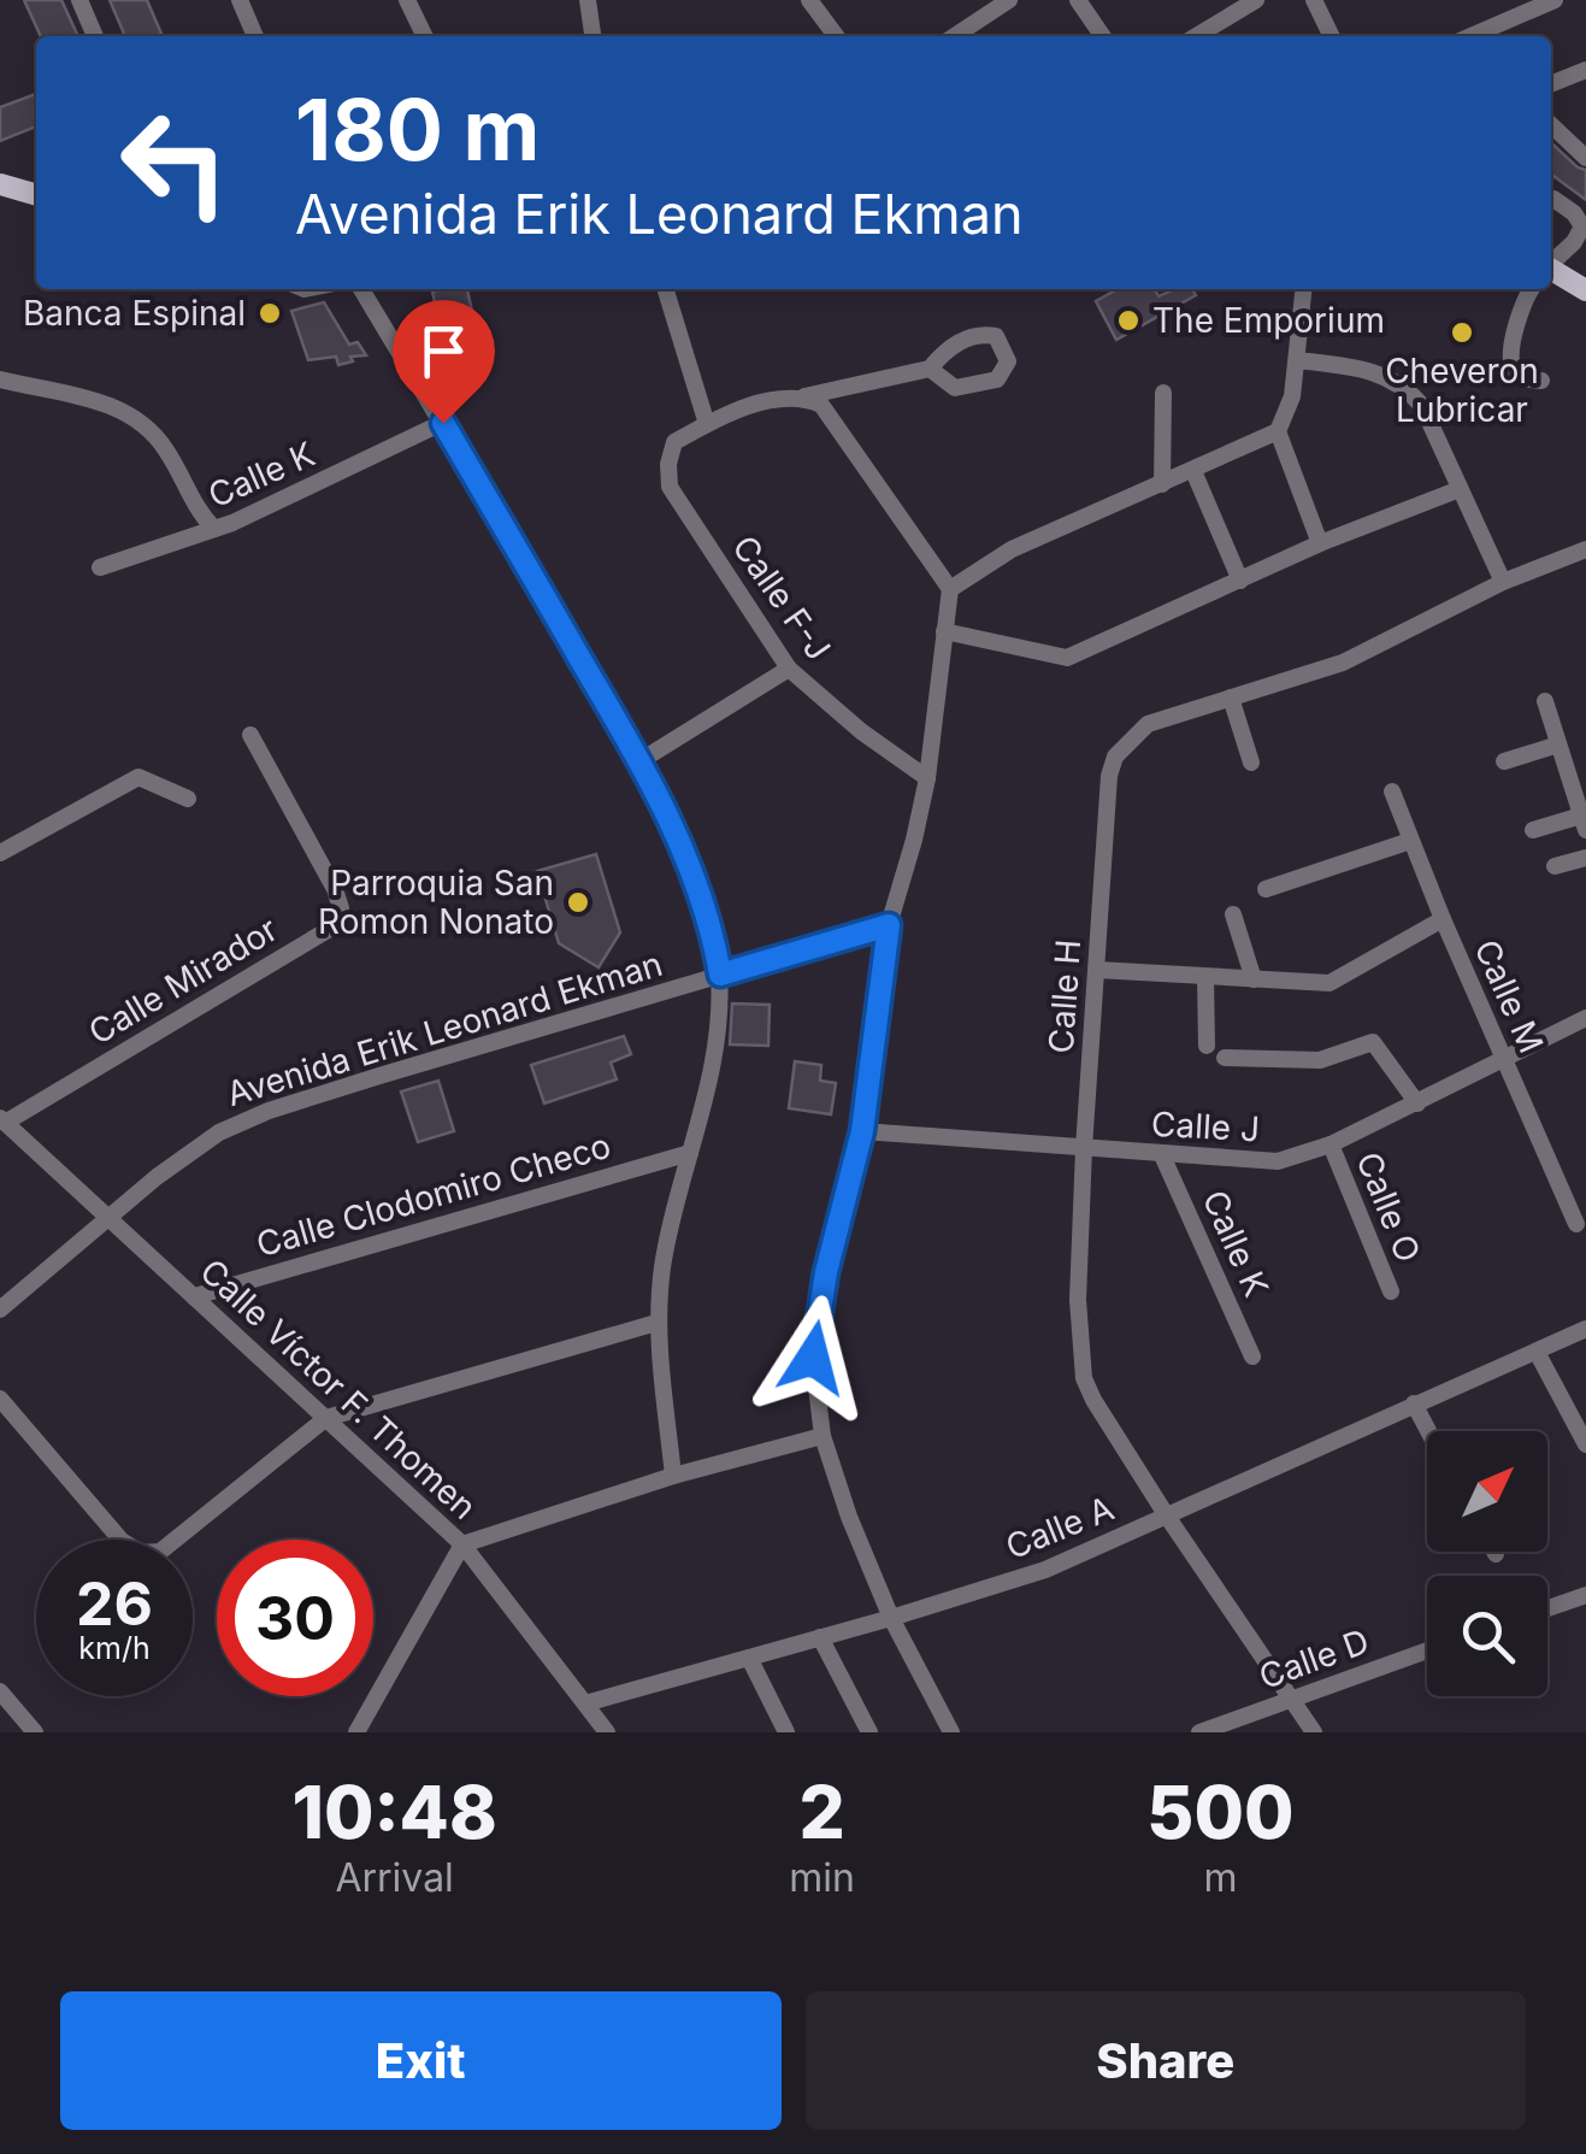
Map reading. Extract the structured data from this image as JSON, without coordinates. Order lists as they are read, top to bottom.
{
  "streets": {
    "street": [
      "Calle K",
      "Calle F-J",
      "Calle Mirador",
      "Calle H",
      "Calle M",
      "Avenida Erik Leonard Ekman",
      "Calle J",
      "Calle Clodomiro Checo",
      "Calle O",
      "Calle Víctor F. Thomen",
      "Calle A",
      "Calle D"
    ]
  },
  "crossings": [
    ["Calle K", "Calle J"],
    ["Calle Mirador", "Calle Víctor F. Thomen"],
    ["Calle H", "Calle J"],
    ["Calle H", "Calle A"],
    ["Calle H", "Calle D"],
    ["Calle M", "Calle J"],
    ["Avenida Erik Leonard Ekman", "Calle Víctor F. Thomen"],
    ["Calle J", "Calle O"],
    ["Calle Clodomiro Checo", "Calle Víctor F. Thomen"],
    ["Calle Víctor F. Thomen", "Calle A"]
  ],
  "places": [
    "Banca Espinal",
    "The Emporium",
    "Cheveron Lubricar",
    "Parroquia San Romon Nonato"
  ],
  "north": "top right",
  "page": {
    "turn": ["180 m", "Avenida Erik Leonard Ekman"],
    "speed": "26 km/h",
    "limit": "30",
    "eta": [
      "10:48",
      "Arrival",
      "2",
      "min",
      "500",
      "m"
    ],
    "buttons": ["Exit", "Share"]
  }
}
